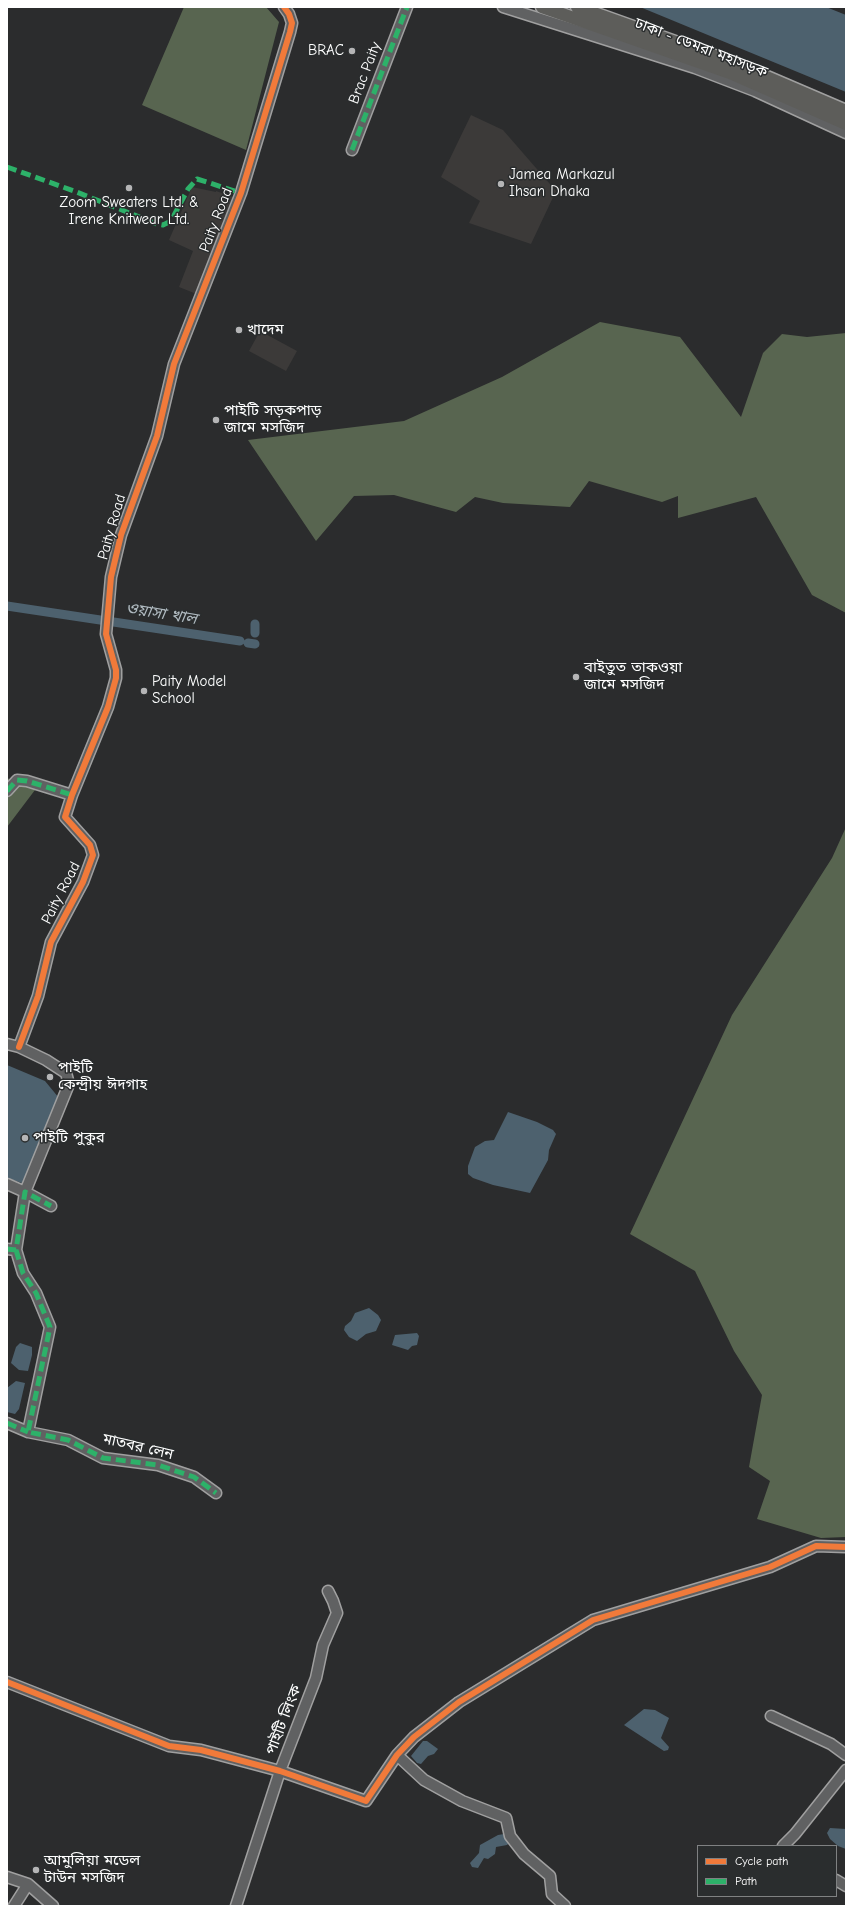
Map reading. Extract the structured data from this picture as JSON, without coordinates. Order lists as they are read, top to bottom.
{
  "streets": {
    "main road": ["ঢাকা - ডেমরা মহাসড়ক"],
    "street": [
      "Brac Paity",
      "Paity Road",
      "মাতবর লেন",
      "পাইটি লিংক"
    ]
  },
  "water": ["ওয়াসা খাল"],
  "places": [
    "BRAC",
    "Jamea Markazul Ihsan Dhaka",
    "Zoom Sweaters Ltd. & Irene Knitwear Ltd.",
    "খাদেম",
    "পাইটি সড়কপাড় জামে মসজিদ",
    "বাইতুত তাকওয়া জামে মসজিদ",
    "Paity Model School",
    "পাইটি কেন্দ্রীয় ঈদগাহ",
    "পাইটি পুকুর",
    "আমুলিয়া মডেল টাউন মসজিদ"
  ],
  "legend": ["Cycle path", "Path"]
}
